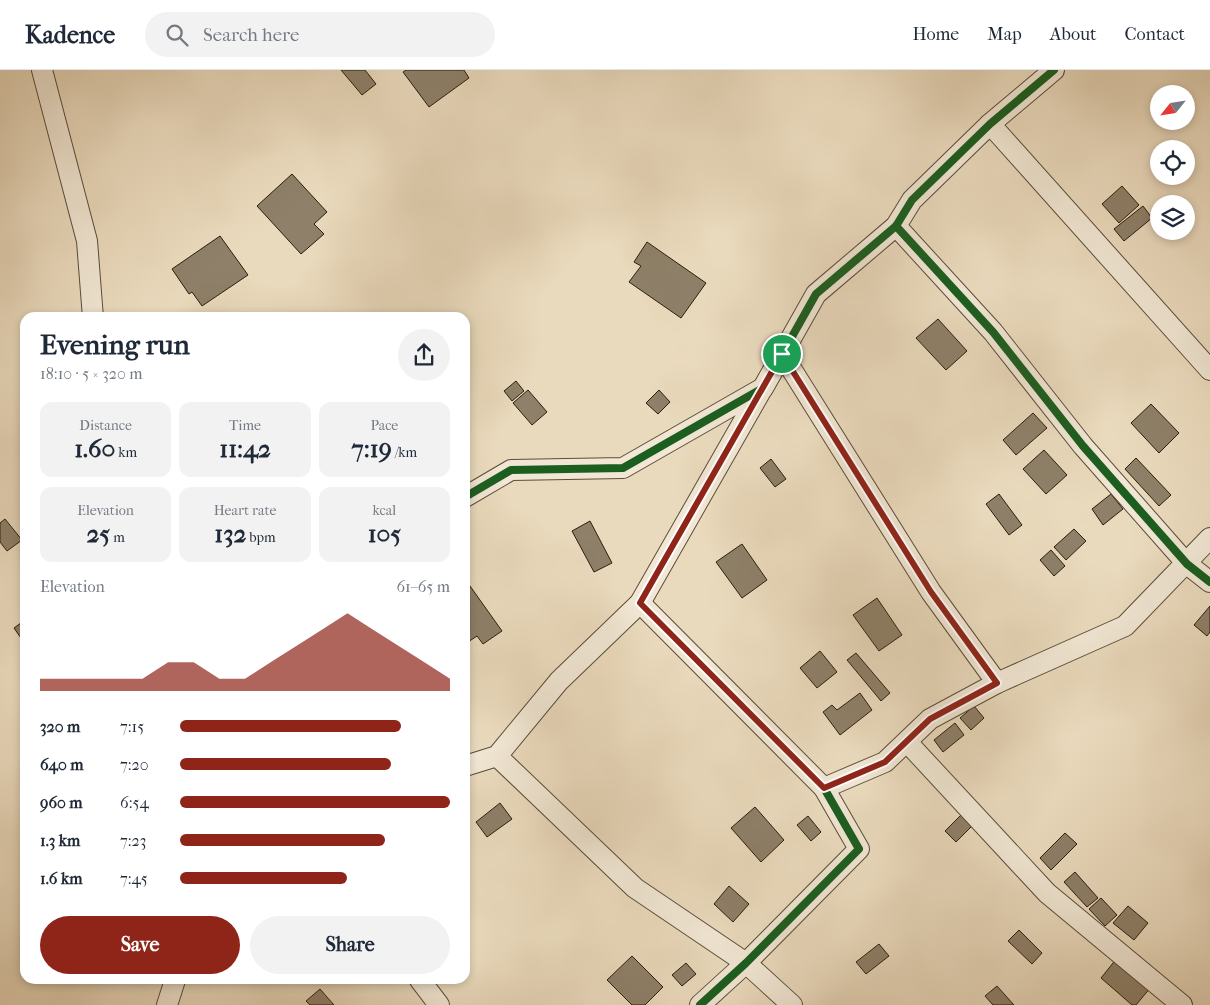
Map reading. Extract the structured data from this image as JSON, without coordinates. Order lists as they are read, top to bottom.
{
  "north": "bottom left",
  "page": {
    "header": "Kadence",
    "search": "Search here",
    "nav": [
      "Home",
      "Map",
      "About",
      "Contact"
    ],
    "heading": ["Evening run", "18:10 · 5 × 320 m"],
    "stats": [
      ["Distance", "1.60 km"],
      ["Time", "11:42"],
      ["Pace", "7:19 /km"],
      ["Elevation", "25 m"],
      ["Heart rate", "132 bpm"],
      ["kcal", "105"]
    ],
    "chart": ["Elevation", "61–65 m"],
    "list": [
      {
        "name": "320 m",
        "note": "7:15"
      },
      {
        "name": "640 m",
        "note": "7:20"
      },
      {
        "name": "960 m",
        "note": "6:54"
      },
      {
        "name": "1.3 km",
        "note": "7:23"
      },
      {
        "name": "1.6 km",
        "note": "7:45"
      }
    ],
    "buttons": ["Save", "Share"]
  }
}
